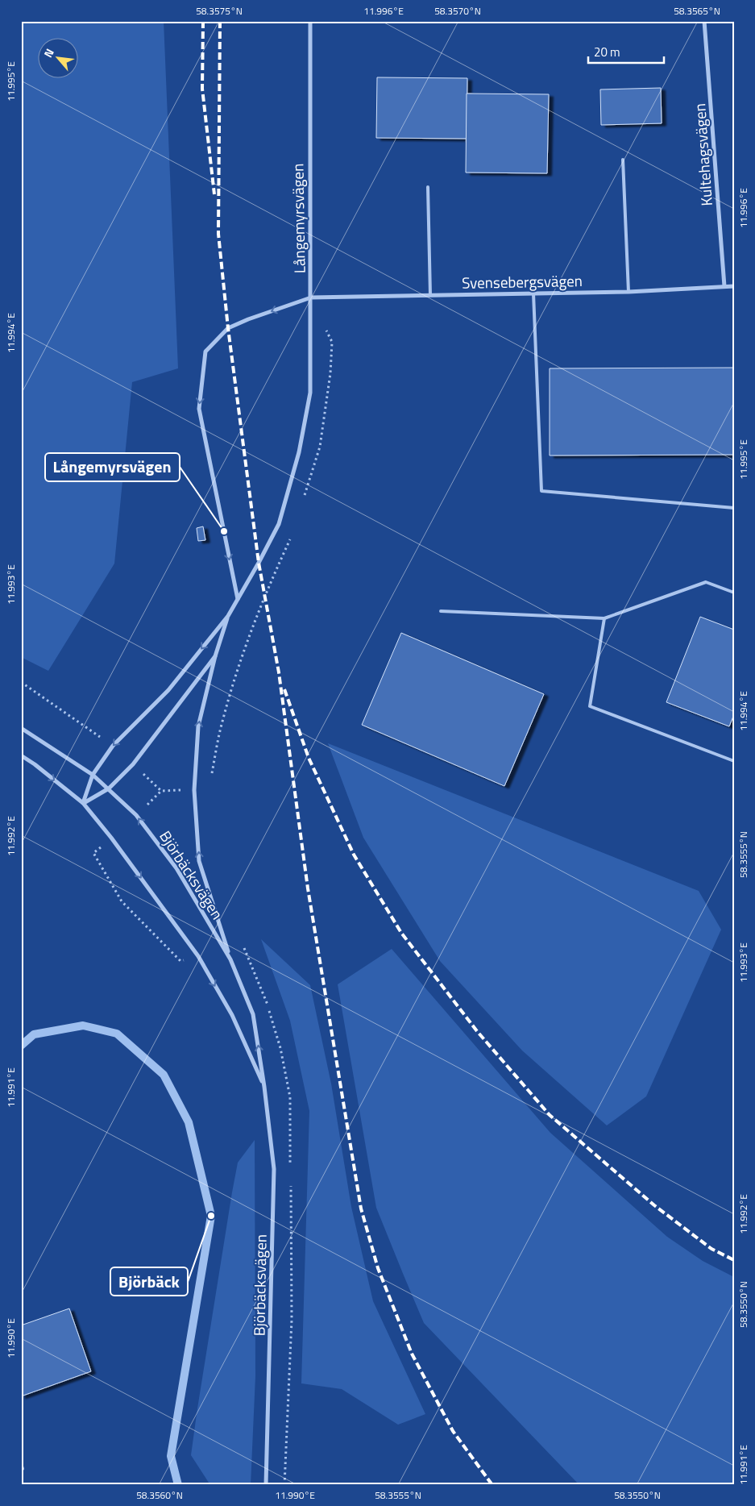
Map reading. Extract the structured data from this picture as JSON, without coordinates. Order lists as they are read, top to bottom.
{
  "streets": {
    "street": [
      "Kultehagsvägen",
      "Långemyrsvägen",
      "Svensebergsvägen",
      "Björbäcksvägen"
    ]
  },
  "crossings": [
    ["Kultehagsvägen", "Svensebergsvägen"],
    ["Långemyrsvägen", "Svensebergsvägen"],
    ["Långemyrsvägen", "Björbäcksvägen"]
  ],
  "one_way": ["Svensebergsvägen"],
  "places": ["Långemyrsvägen", "Björbäck"],
  "scale_bar": "20 m",
  "north": "top left",
  "coordinates": [
    "58.3575°N",
    "11.996°E",
    "58.3570°N",
    "58.3565°N",
    "11.995°E",
    "11.994°E",
    "11.993°E",
    "11.992°E",
    "58.3555°N",
    "11.991°E",
    "58.3550°N",
    "11.990°E",
    "58.3560°N"
  ]
}
